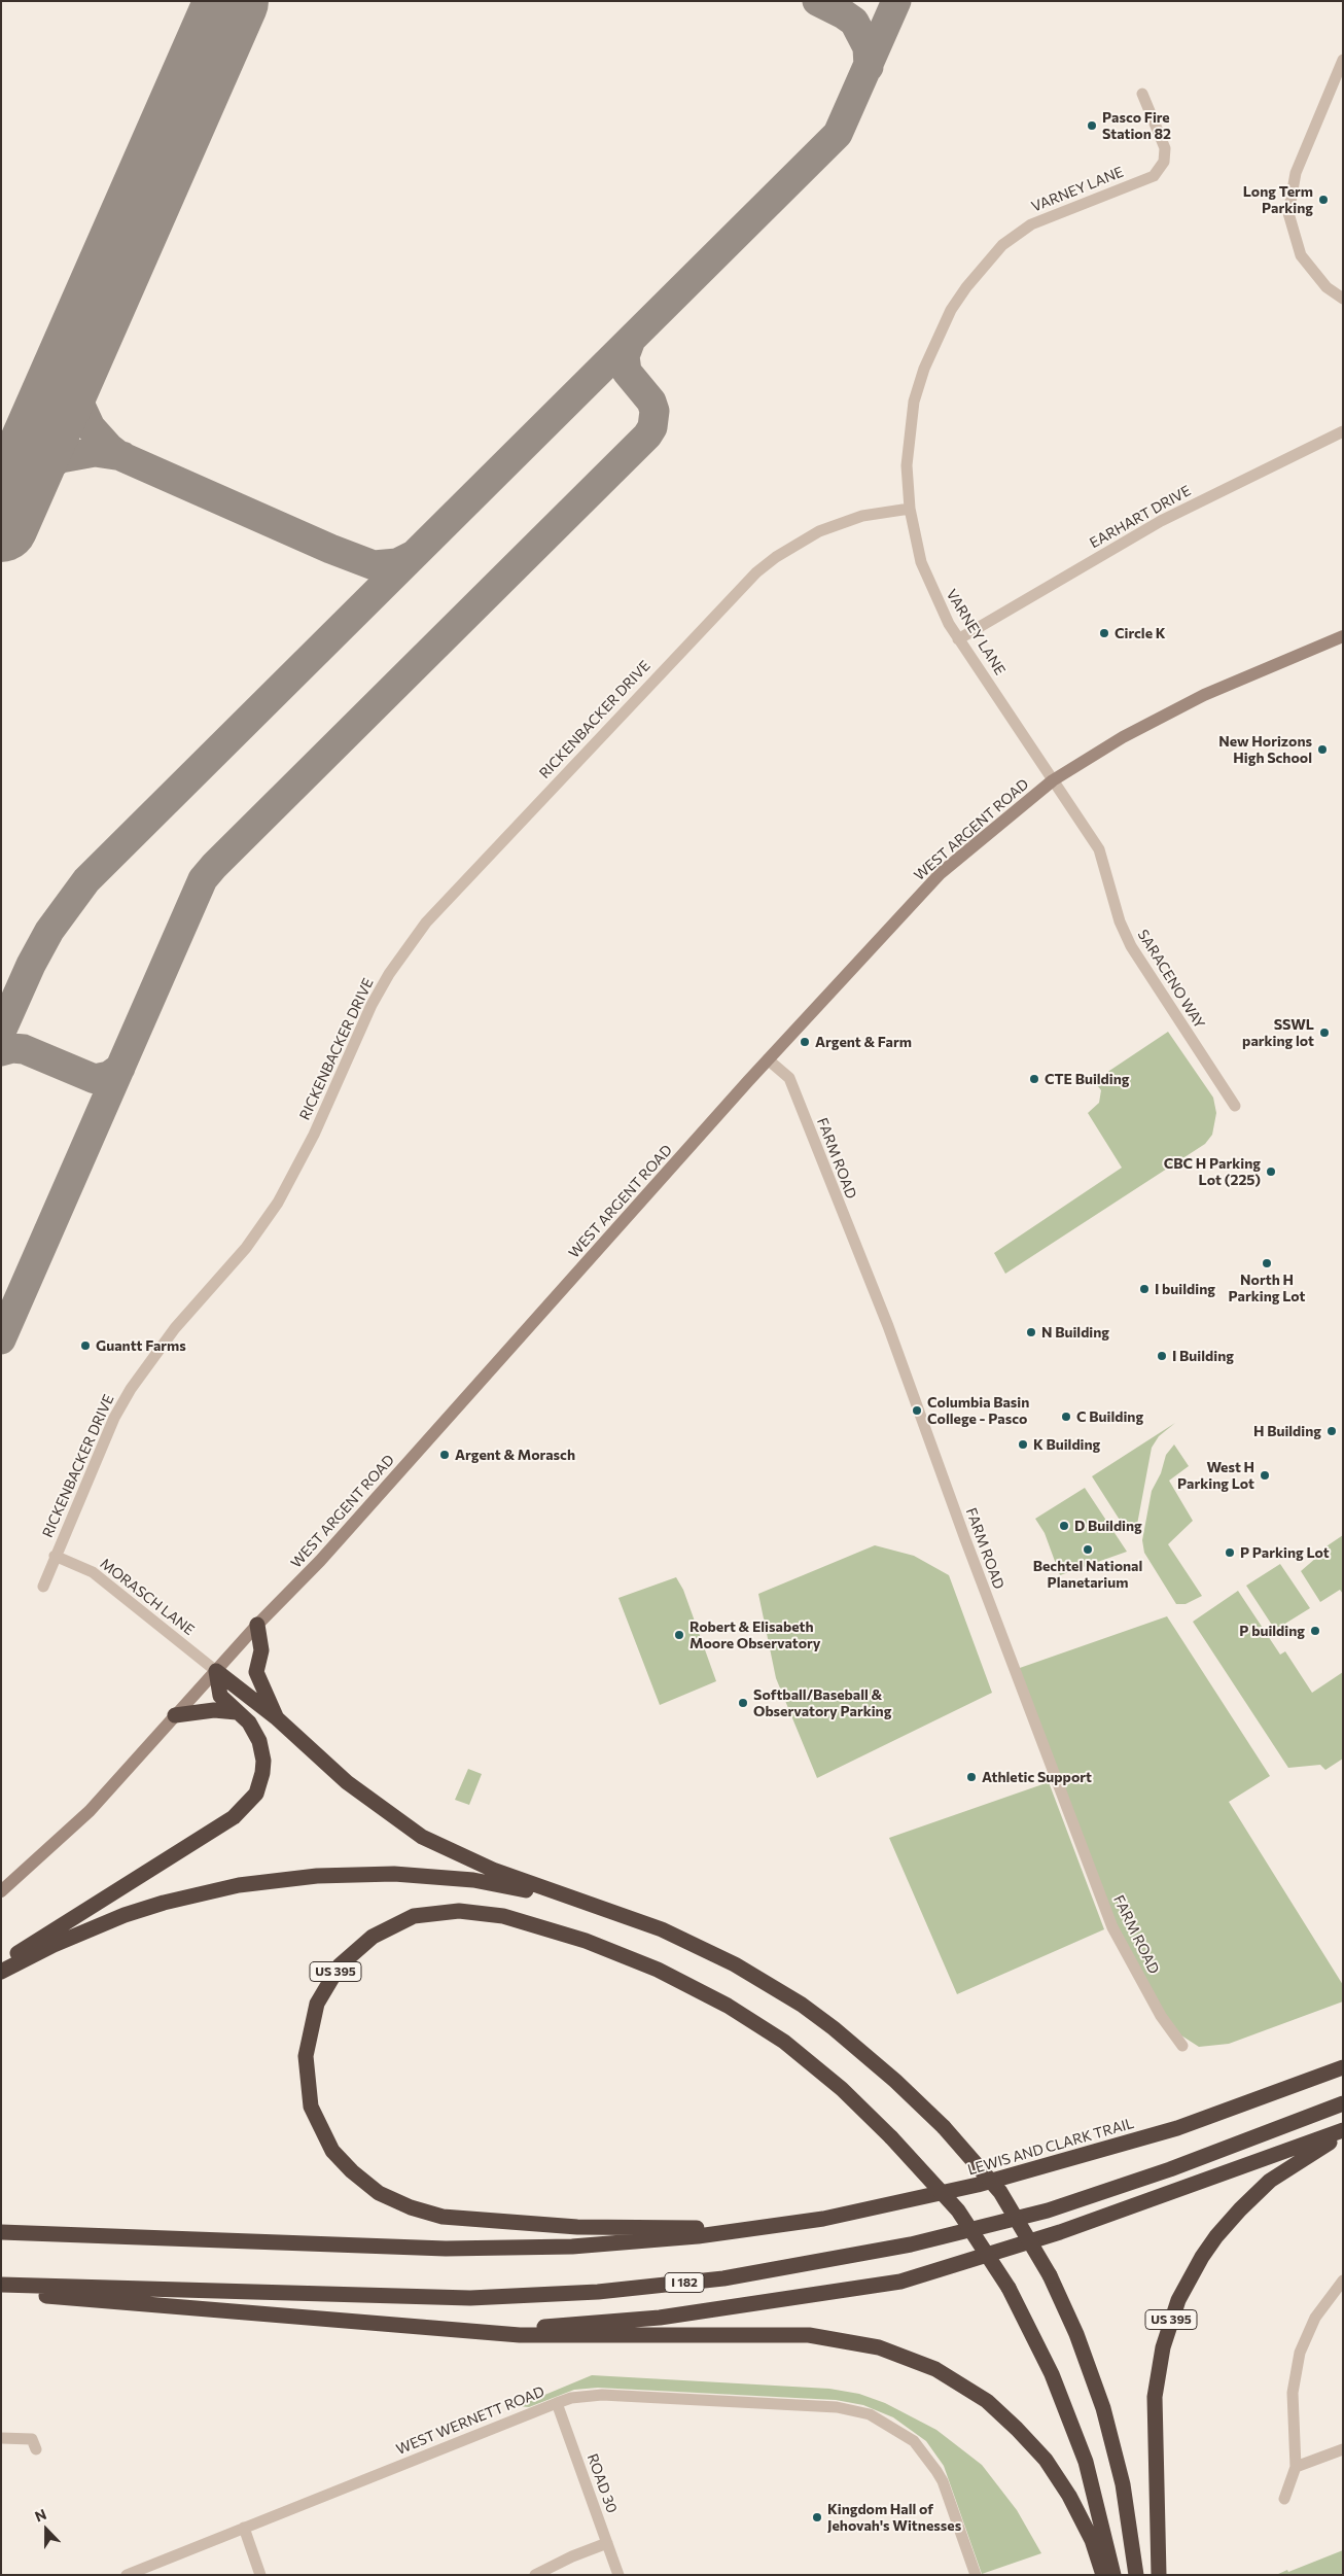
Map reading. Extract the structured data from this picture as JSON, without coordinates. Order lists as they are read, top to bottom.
{
  "streets": {
    "highway": ["US 395", "LEWIS AND CLARK TRAIL", "I 182"],
    "main road": ["WEST ARGENT ROAD"],
    "street": [
      "VARNEY LANE",
      "EARHART DRIVE",
      "RICKENBACKER DRIVE",
      "SARACENO WAY",
      "FARM ROAD",
      "MORASCH LANE",
      "WEST WERNETT ROAD",
      "ROAD 30"
    ]
  },
  "crossings": [
    ["VARNEY LANE", "EARHART DRIVE"],
    ["VARNEY LANE", "RICKENBACKER DRIVE"],
    ["VARNEY LANE", "WEST ARGENT ROAD"],
    ["VARNEY LANE", "SARACENO WAY"],
    ["RICKENBACKER DRIVE", "MORASCH LANE"],
    ["WEST ARGENT ROAD", "SARACENO WAY"],
    ["WEST ARGENT ROAD", "FARM ROAD"],
    ["WEST ARGENT ROAD", "MORASCH LANE"],
    ["US 395", "LEWIS AND CLARK TRAIL"],
    ["WEST WERNETT ROAD", "ROAD 30"]
  ],
  "places": [
    "Pasco Fire Station 82",
    "Long Term Parking",
    "Circle K",
    "New Horizons High School",
    "SSWL parking lot",
    "Argent & Farm",
    "CTE Building",
    "CBC H Parking Lot (225)",
    "North H Parking Lot",
    "I building",
    "N Building",
    "Guantt Farms",
    "I Building",
    "Columbia Basin College - Pasco",
    "C Building",
    "H Building",
    "K Building",
    "Argent & Morasch",
    "West H Parking Lot",
    "D Building",
    "Bechtel National Planetarium",
    "P Parking Lot",
    "P building",
    "Robert & Elisabeth Moore Observatory",
    "Softball/Baseball & Observatory Parking",
    "Athletic Support",
    "Kingdom Hall of Jehovah's Witnesses"
  ],
  "north": "top"
}
